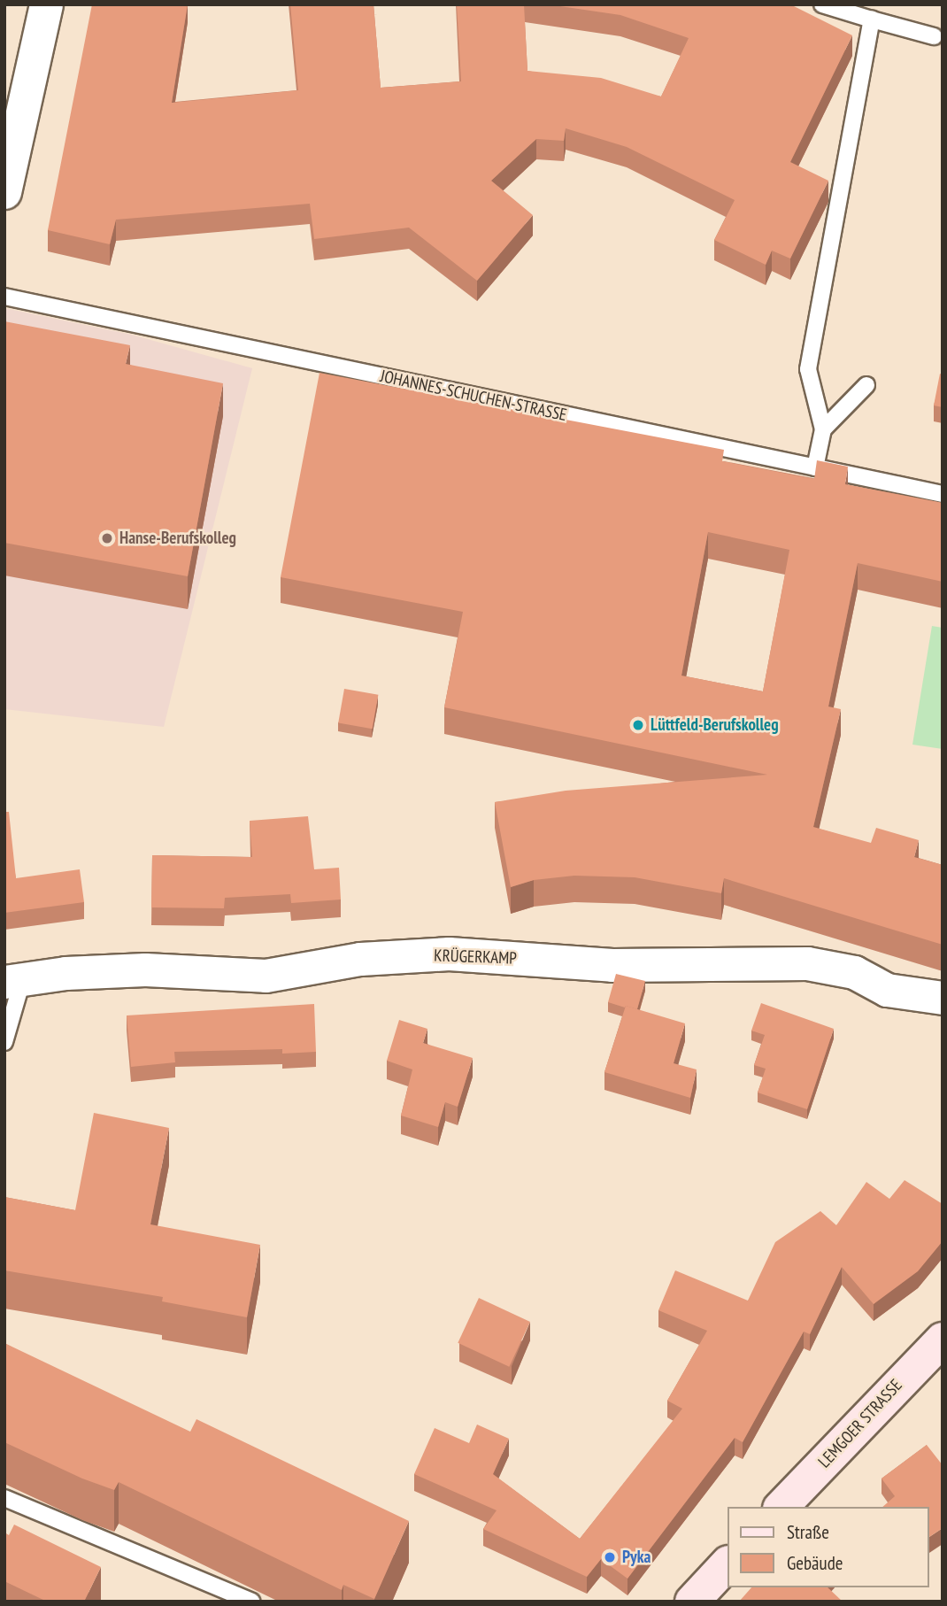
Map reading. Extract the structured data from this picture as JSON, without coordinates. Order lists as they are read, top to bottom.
{
  "streets": {
    "main road": ["LEMGOER STRASSE"],
    "street": ["KRÜGERKAMP"],
    "lane": ["JOHANNES-SCHUCHEN-STRASSE"]
  },
  "places": ["Hanse-Berufskolleg", "Lüttfeld-Berufskolleg", "Pyka"],
  "legend": ["Straße", "Gebäude"]
}
